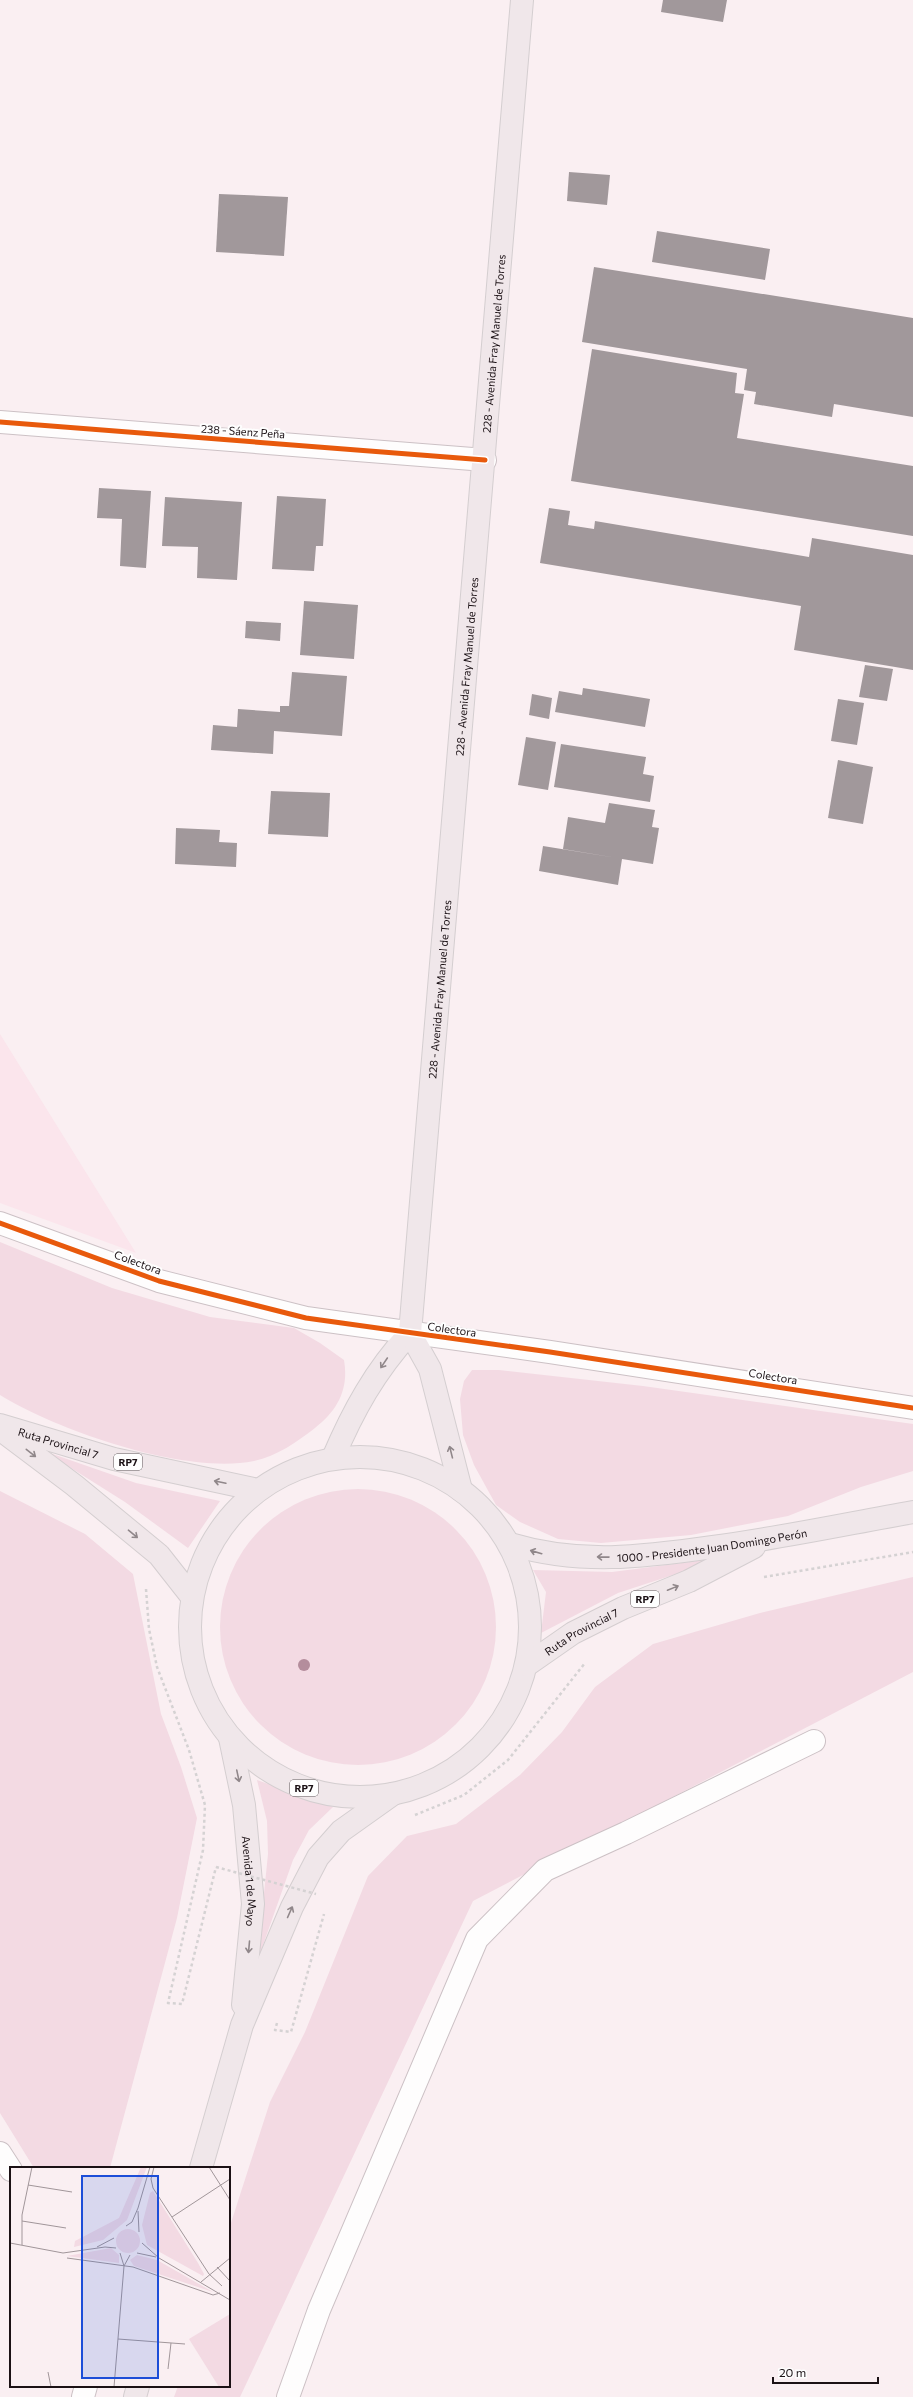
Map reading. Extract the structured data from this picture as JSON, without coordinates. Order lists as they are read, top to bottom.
{
  "streets": {
    "main road": [
      "228 - Avenida Fray Manuel de Torres",
      "Ruta Provincial 7",
      "RP7",
      "1000 - Presidente Juan Domingo Perón",
      "Avenida 1 de Mayo"
    ],
    "street": ["238 - Sáenz Peña", "Colectora"]
  },
  "crossings": [
    ["228 - Avenida Fray Manuel de Torres", "238 - Sáenz Peña"],
    ["228 - Avenida Fray Manuel de Torres", "Colectora"],
    ["Ruta Provincial 7", "RP7"],
    ["Ruta Provincial 7", "1000 - Presidente Juan Domingo Perón"],
    ["RP7", "1000 - Presidente Juan Domingo Perón"],
    ["RP7", "Avenida 1 de Mayo"]
  ],
  "one_way": ["1000 - Presidente Juan Domingo Perón"],
  "scale_bar": "20 m"
}
